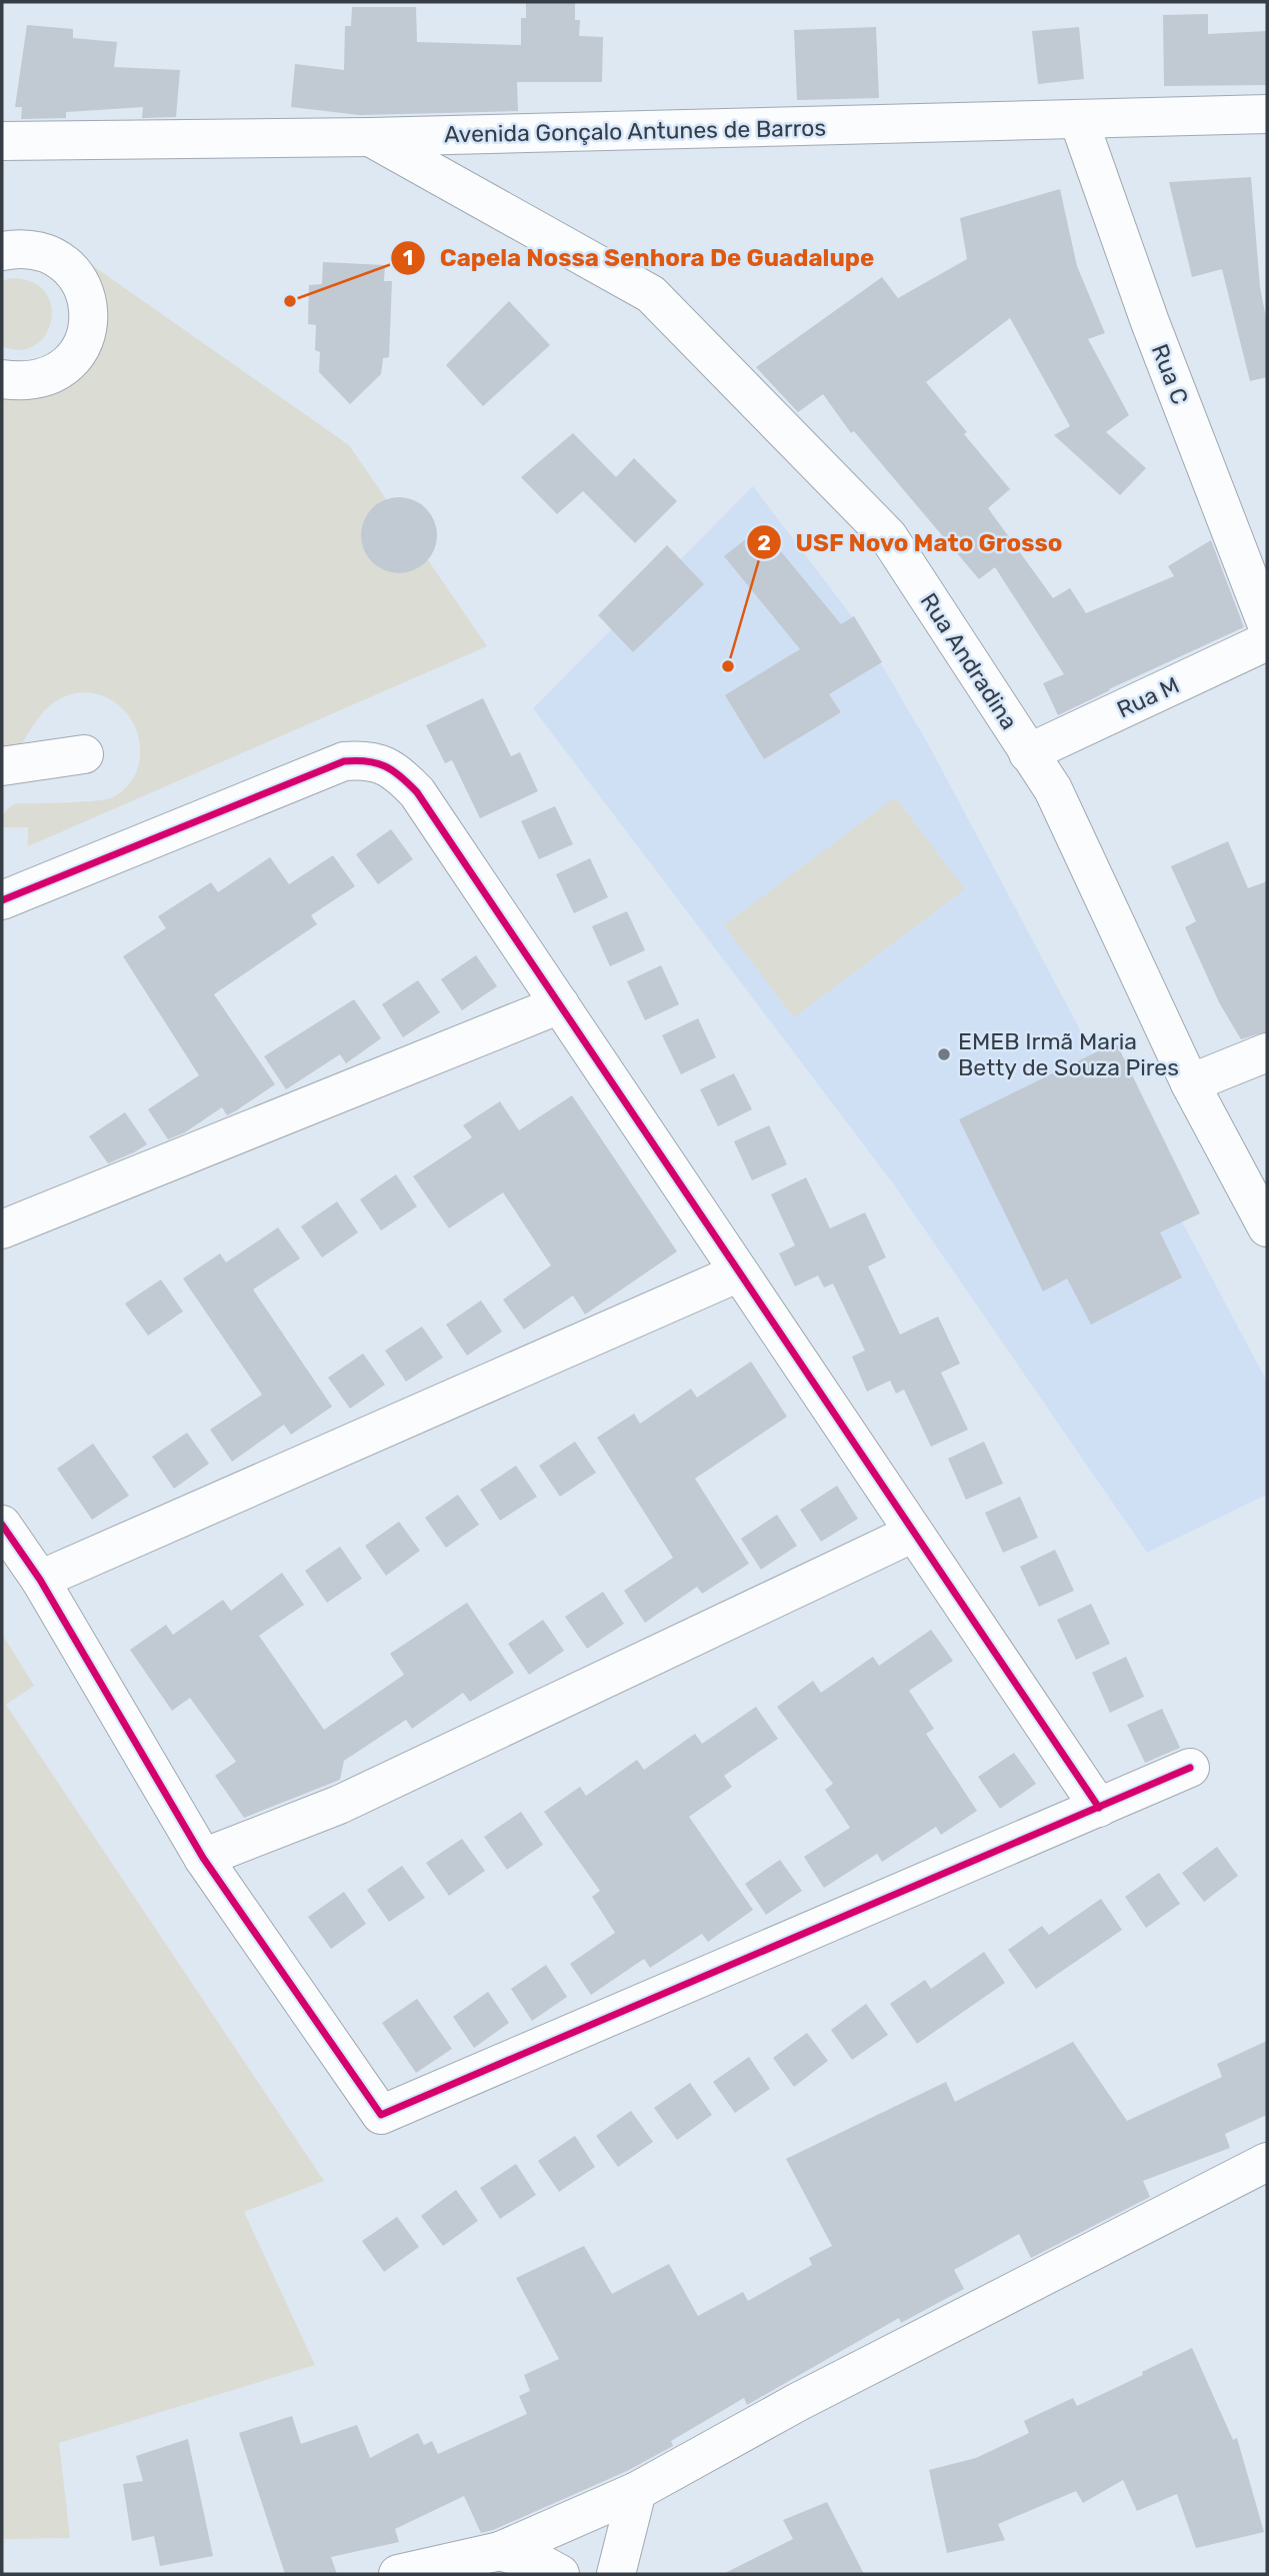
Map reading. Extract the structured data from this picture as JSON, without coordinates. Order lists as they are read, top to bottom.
{
  "streets": {
    "street": [
      "Avenida Gonçalo Antunes de Barros",
      "Rua C",
      "Rua Andradina",
      "Rua M"
    ]
  },
  "crossings": [
    ["Avenida Gonçalo Antunes de Barros", "Rua C"],
    ["Avenida Gonçalo Antunes de Barros", "Rua Andradina"],
    ["Rua Andradina", "Rua M"]
  ],
  "places": ["Capela Nossa Senhora De Guadalupe", "USF Novo Mato Grosso", "EMEB Irmã Maria Betty de Souza Pires"]
}
